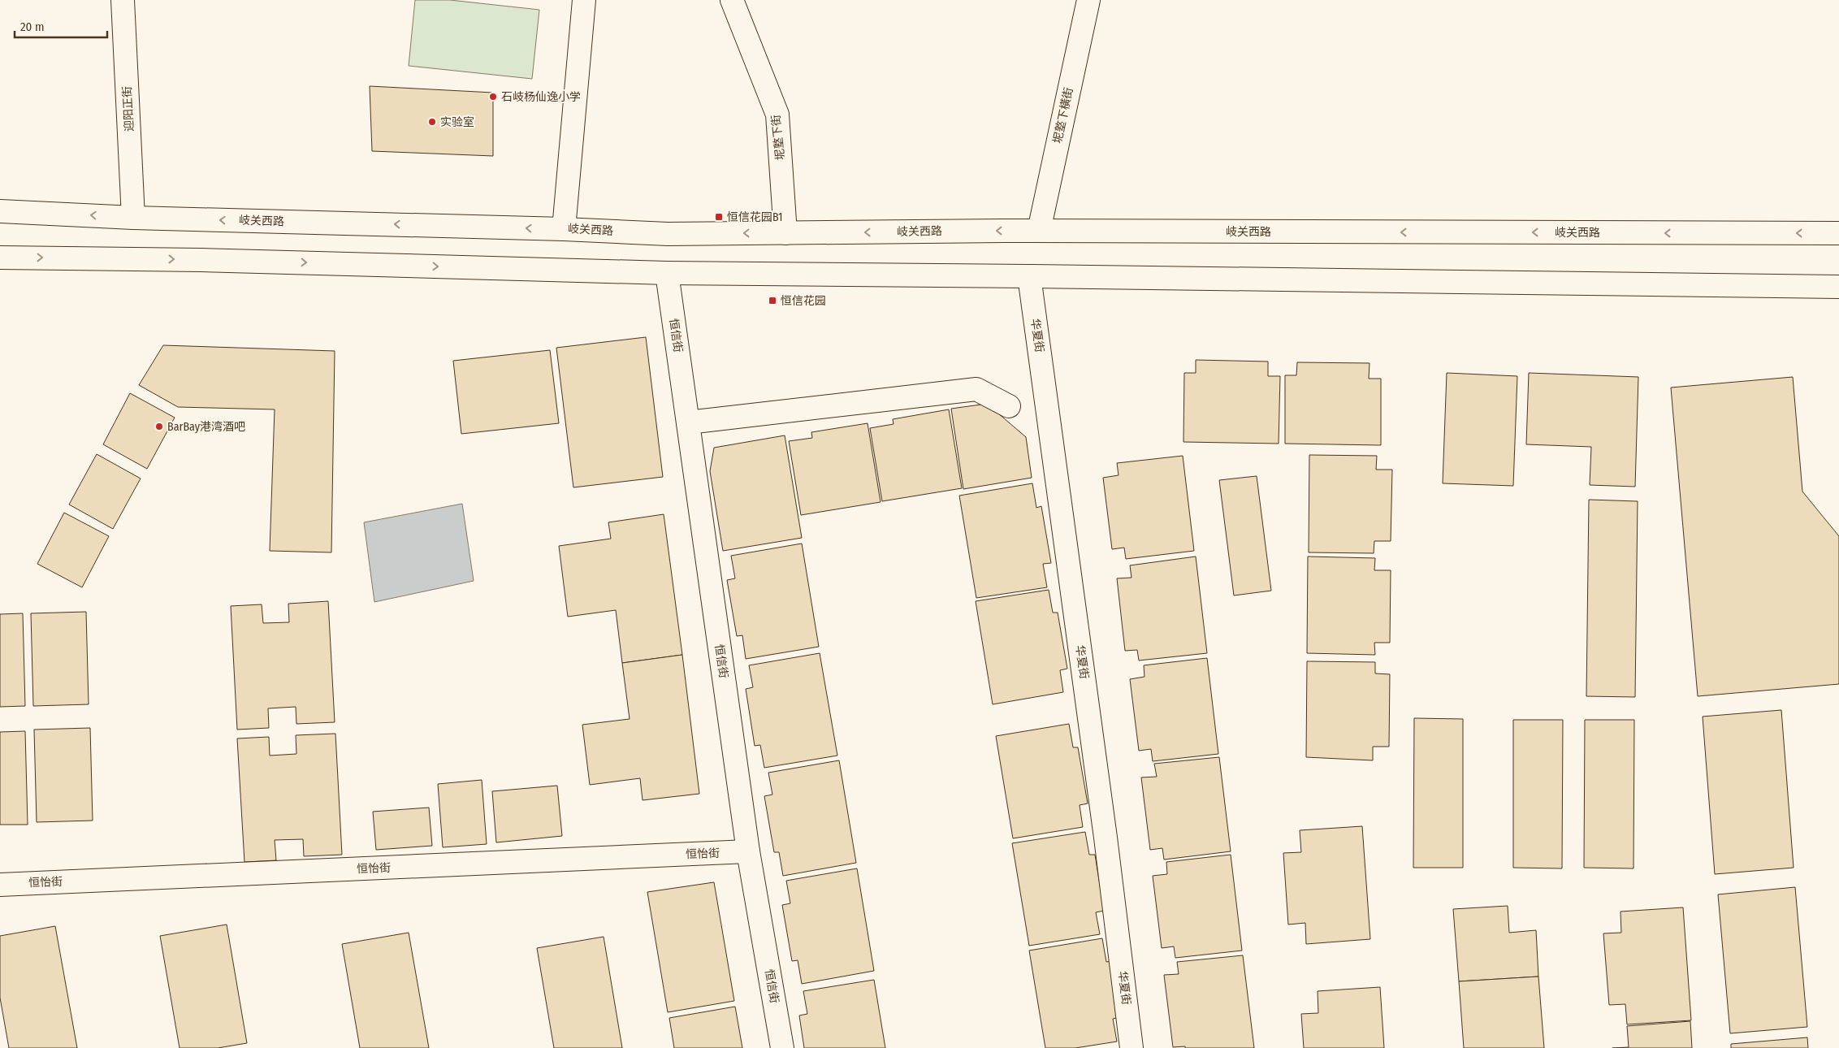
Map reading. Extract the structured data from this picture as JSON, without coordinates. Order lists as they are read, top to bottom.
{
  "streets": {
    "main road": [
      "迎阳正街",
      "坭墪下橫街",
      "坭墪下街",
      "岐关西路",
      "恒信街",
      "华夏街",
      "恒怡街"
    ]
  },
  "crossings": [
    ["迎阳正街", "岐关西路"],
    ["坭墪下橫街", "岐关西路"],
    ["坭墪下街", "岐关西路"],
    ["恒信街", "恒怡街"]
  ],
  "places": {
    "other": ["石岐杨仙逸小学", "实验室", "BarBay港湾酒吧"],
    "transit": ["恒信花园B1", "恒信花园"]
  },
  "scale_bar": "20 m"
}
